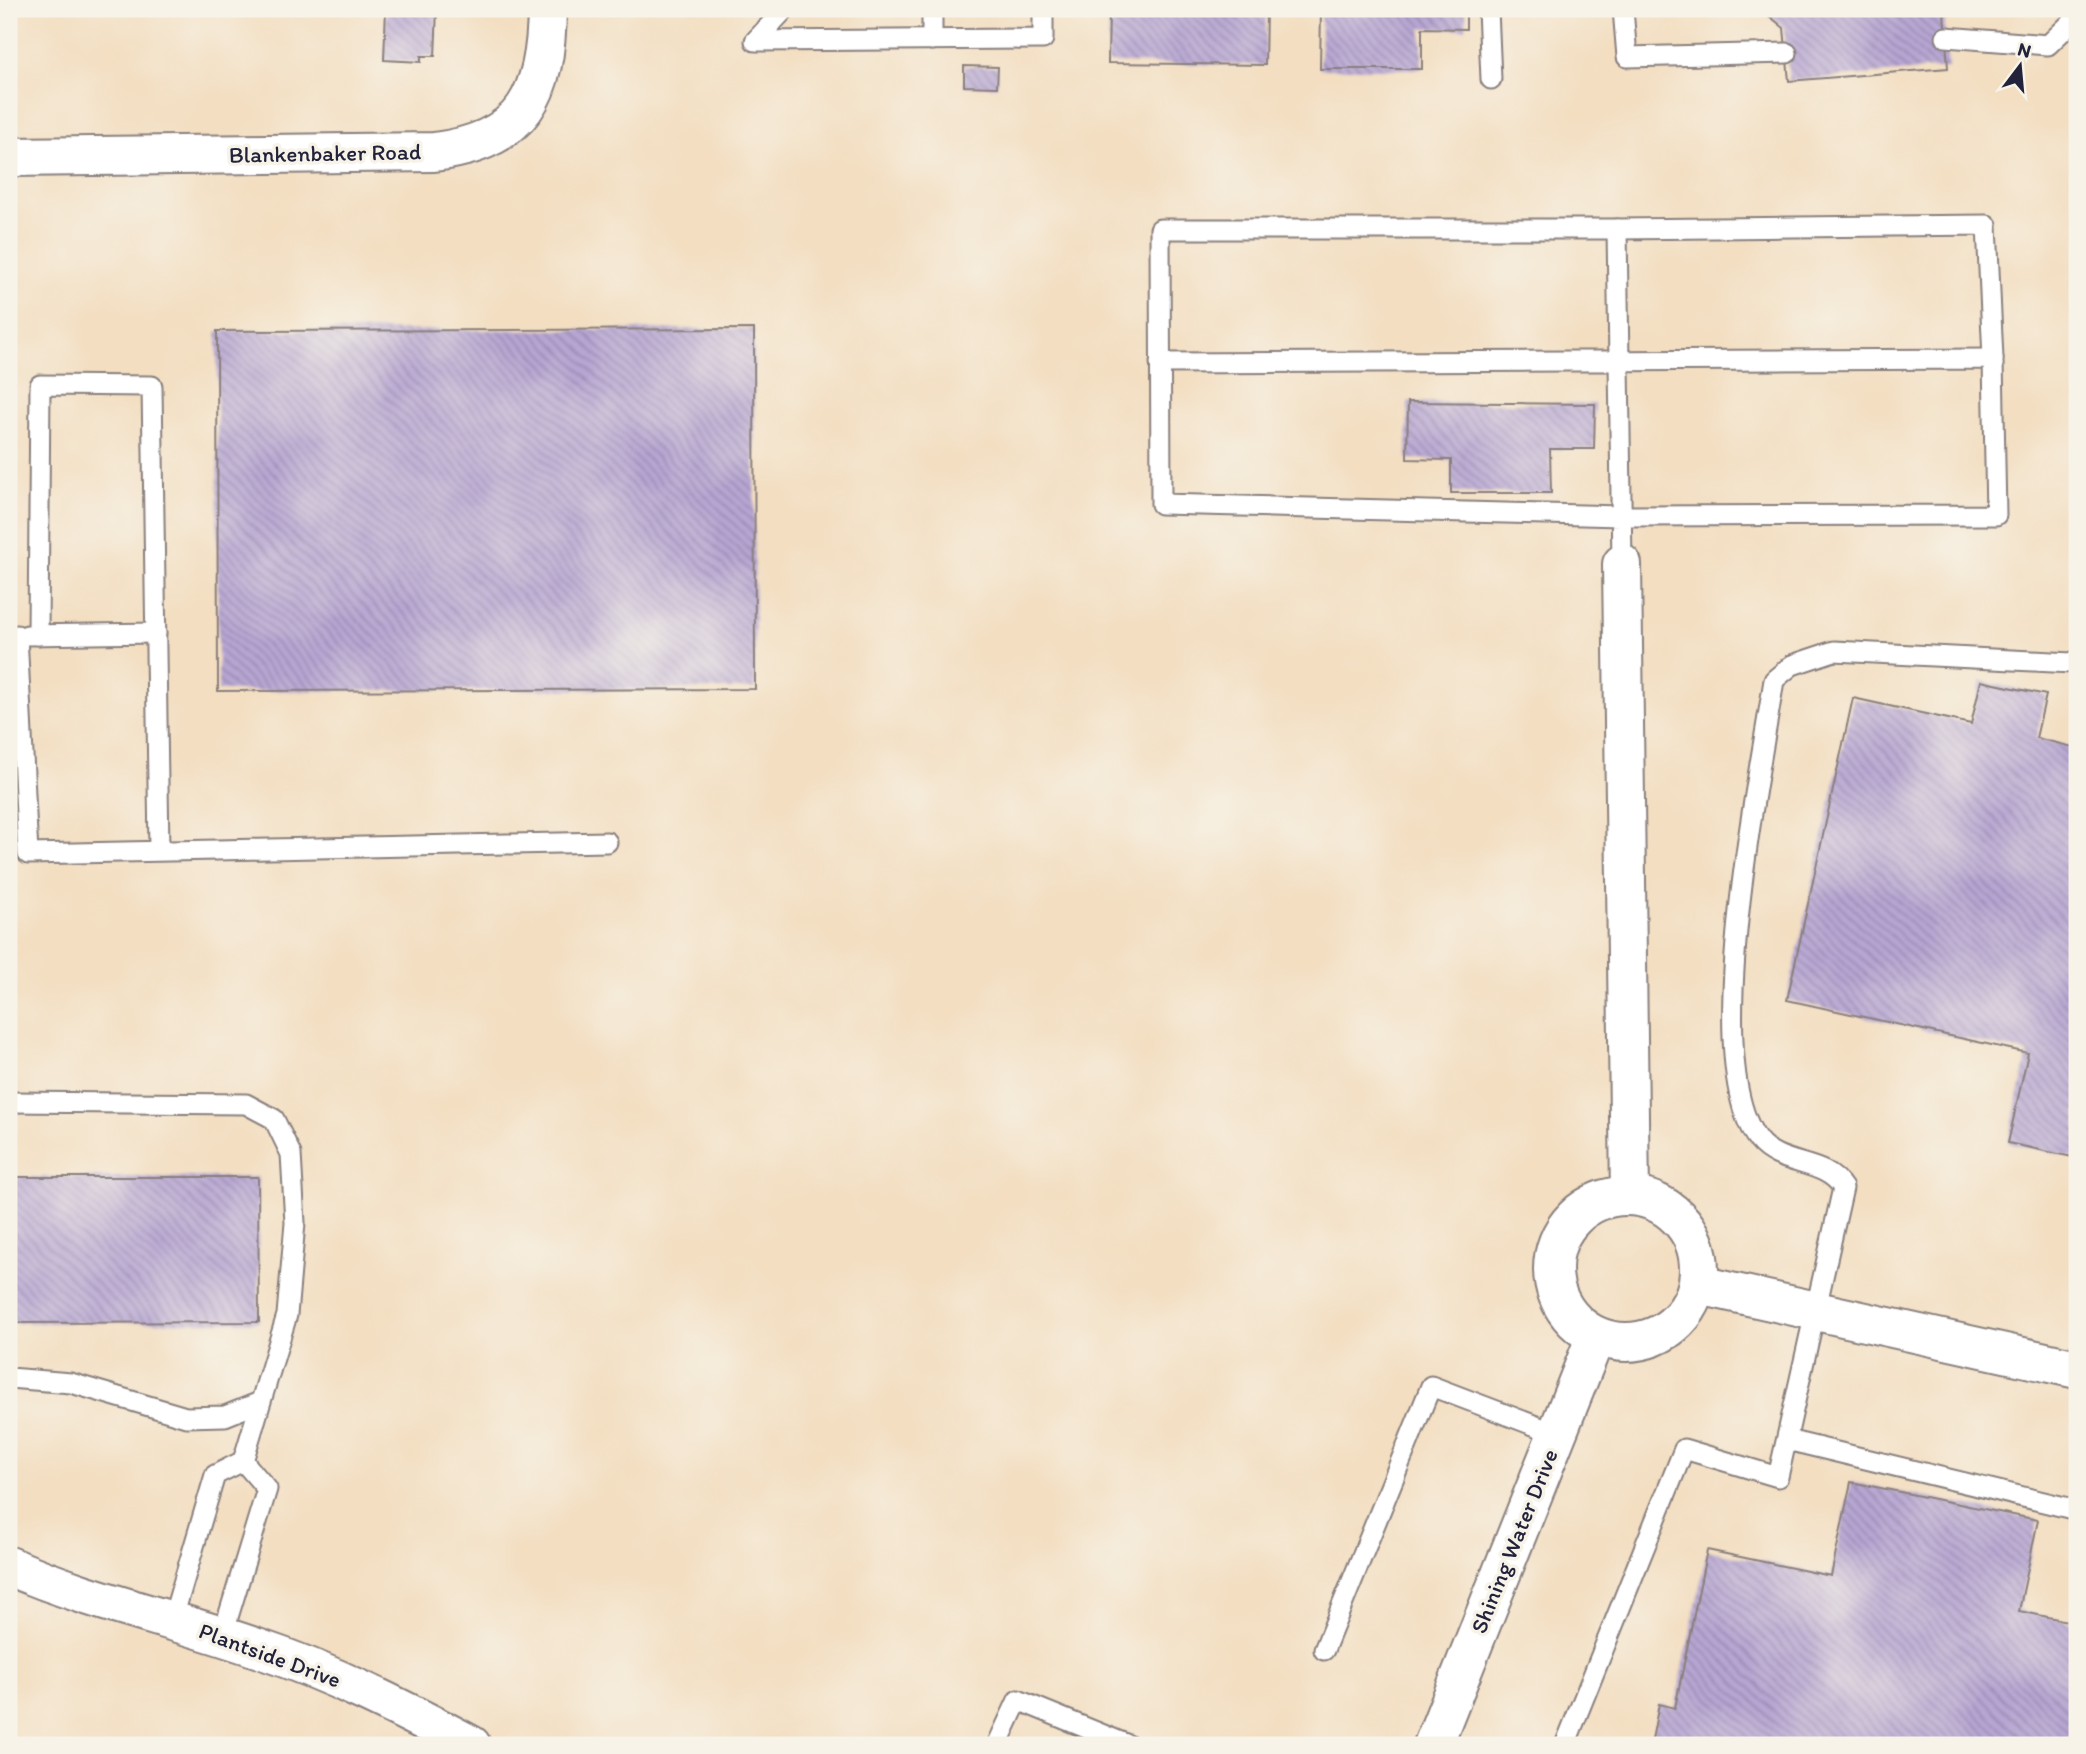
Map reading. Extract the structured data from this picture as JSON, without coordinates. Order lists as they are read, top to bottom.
{
  "streets": {
    "street": ["Blankenbaker Road", "Shining Water Drive", "Plantside Drive"]
  },
  "north": "top"
}
